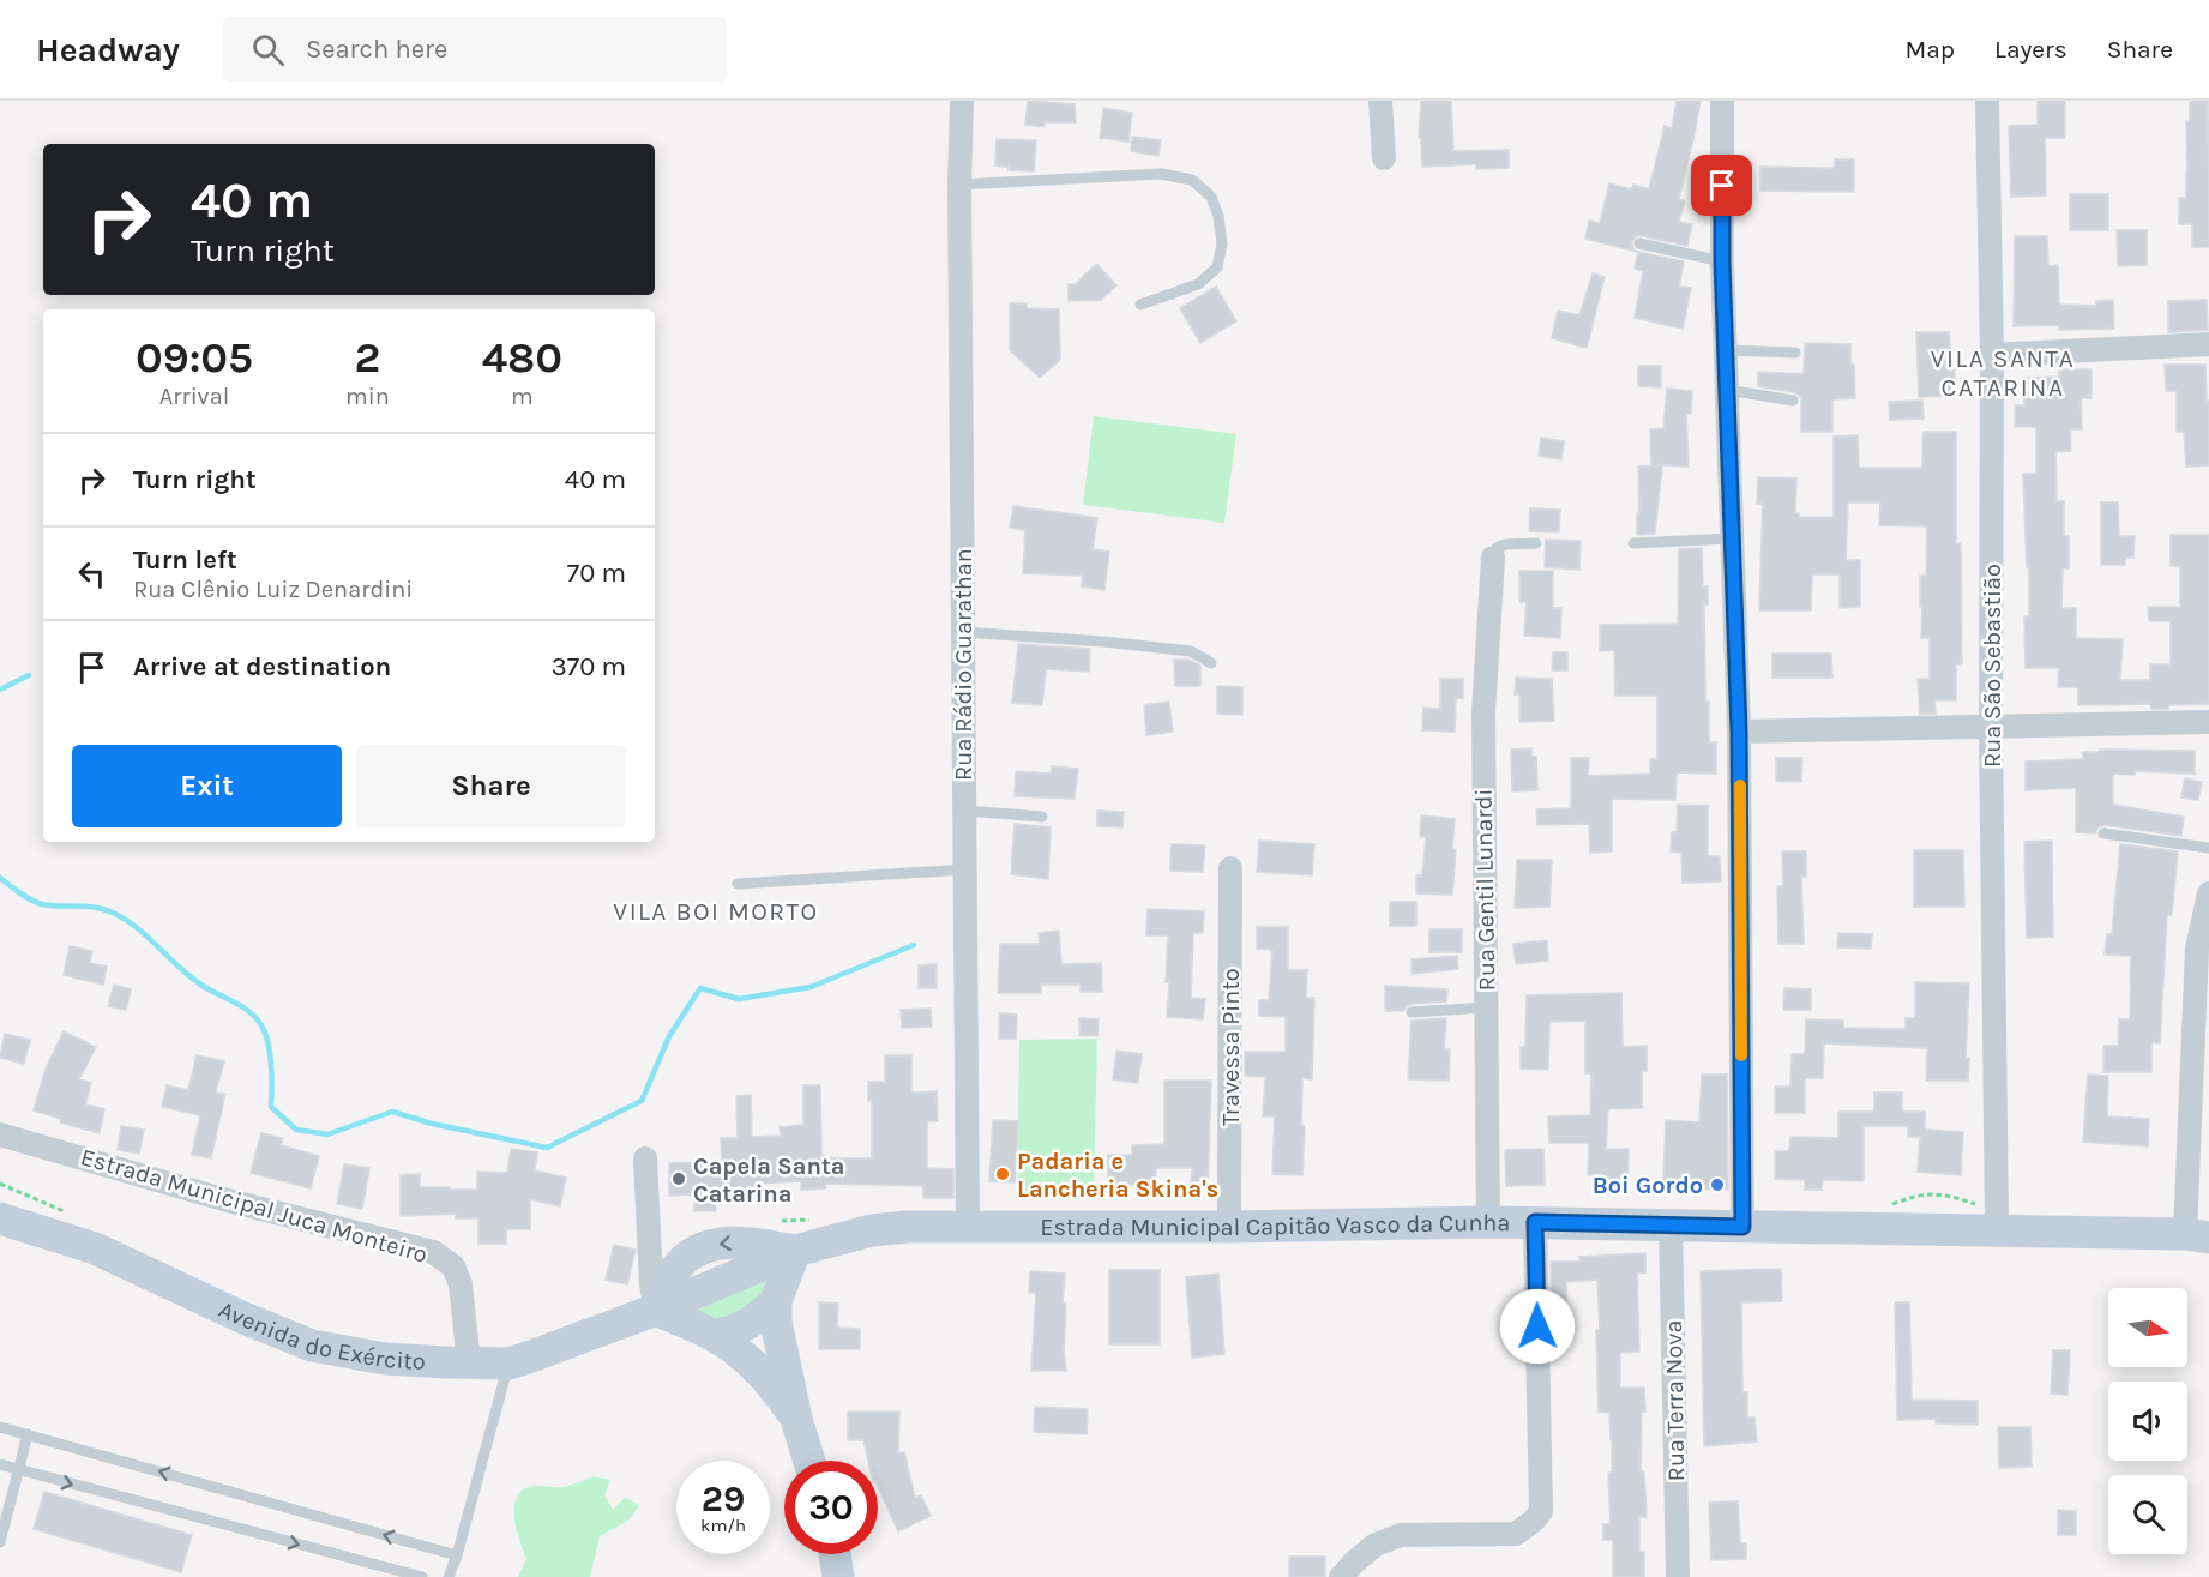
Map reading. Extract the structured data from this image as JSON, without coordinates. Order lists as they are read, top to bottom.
{
  "streets": {
    "street": [
      "Rua Rádio Guarathan",
      "Rua São Sebastião",
      "Rua Gentil Lunardi",
      "Travessa Pinto",
      "Estrada Municipal Juca Monteiro",
      "Estrada Municipal Capitão Vasco da Cunha",
      "Avenida do Exército",
      "Rua Terra Nova"
    ]
  },
  "crossings": [
    ["Rua Rádio Guarathan", "Estrada Municipal Capitão Vasco da Cunha"],
    ["Rua São Sebastião", "Estrada Municipal Capitão Vasco da Cunha"],
    ["Rua Gentil Lunardi", "Estrada Municipal Capitão Vasco da Cunha"],
    ["Travessa Pinto", "Estrada Municipal Capitão Vasco da Cunha"],
    ["Estrada Municipal Juca Monteiro", "Avenida do Exército"],
    ["Estrada Municipal Capitão Vasco da Cunha", "Rua Terra Nova"]
  ],
  "districts": ["VILA SANTA CATARINA", "VILA BOI MORTO"],
  "places": ["Padaria e Lancheria Skina's", "Capela Santa Catarina", "Boi Gordo"],
  "north": "right",
  "page": {
    "header": "Headway",
    "search": "Search here",
    "nav": ["Map", "Layers", "Share"],
    "turn": ["40 m", "Turn right"],
    "eta": [
      "09:05",
      "Arrival",
      "2",
      "min",
      "480",
      "m"
    ],
    "list": [
      {
        "name": "Turn right",
        "value": "40 m"
      },
      {
        "name": "Turn left",
        "note": "Rua Clênio Luiz Denardini",
        "value": "70 m"
      },
      {
        "name": "Arrive at destination",
        "value": "370 m"
      }
    ],
    "buttons": ["Exit", "Share"],
    "speed": "29 km/h",
    "limit": "30"
  }
}
